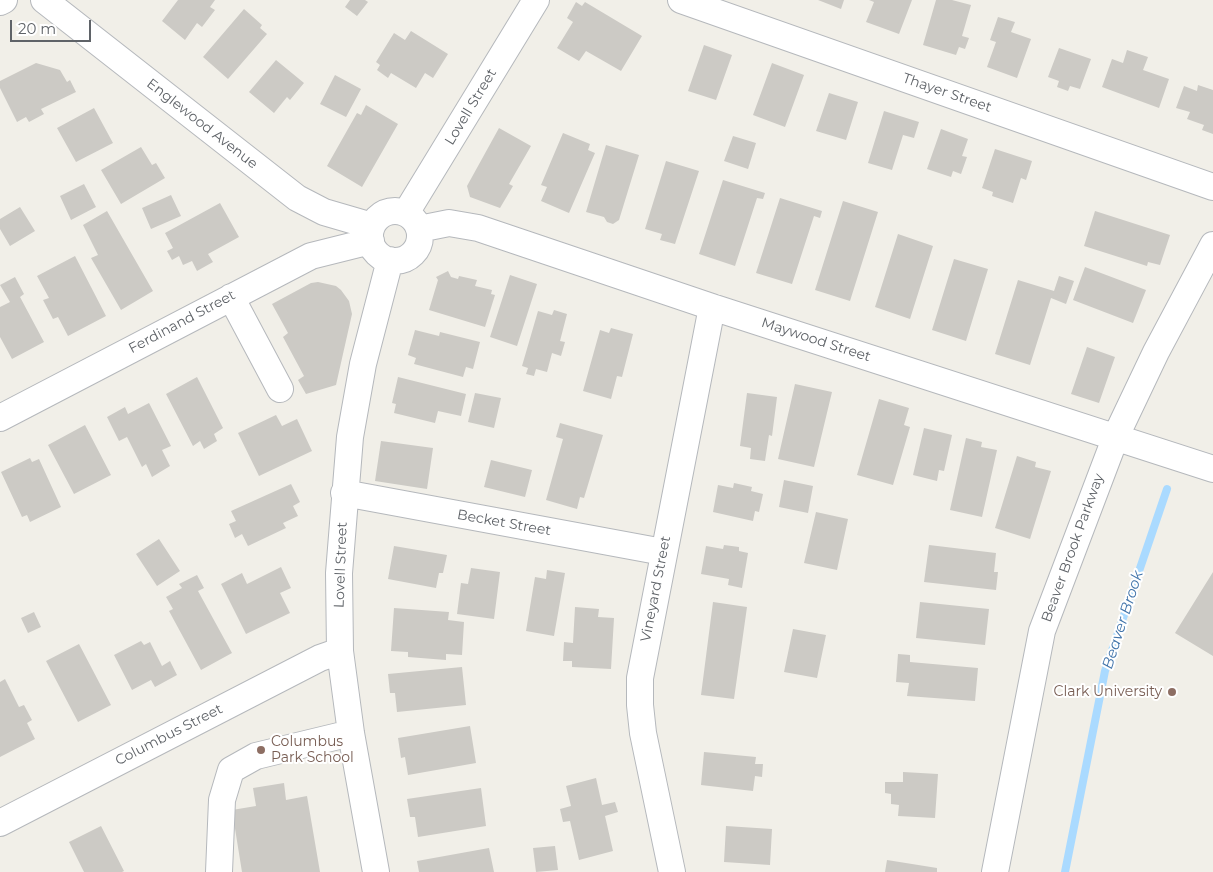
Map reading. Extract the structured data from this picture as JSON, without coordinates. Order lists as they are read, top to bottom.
{
  "streets": {
    "street": [
      "Thayer Street",
      "Lovell Street",
      "Englewood Avenue",
      "Ferdinand Street",
      "Maywood Street",
      "Becket Street",
      "Beaver Brook Parkway",
      "Vineyard Street",
      "Columbus Street"
    ]
  },
  "crossings": [
    ["Lovell Street", "Englewood Avenue"],
    ["Lovell Street", "Ferdinand Street"],
    ["Lovell Street", "Maywood Street"],
    ["Lovell Street", "Becket Street"],
    ["Lovell Street", "Columbus Street"],
    ["Englewood Avenue", "Ferdinand Street"],
    ["Englewood Avenue", "Maywood Street"],
    ["Ferdinand Street", "Maywood Street"],
    ["Maywood Street", "Beaver Brook Parkway"],
    ["Maywood Street", "Vineyard Street"],
    ["Becket Street", "Vineyard Street"]
  ],
  "water": ["Beaver Brook"],
  "places": ["Clark University", "Columbus Park School"],
  "scale_bar": "20 m"
}
